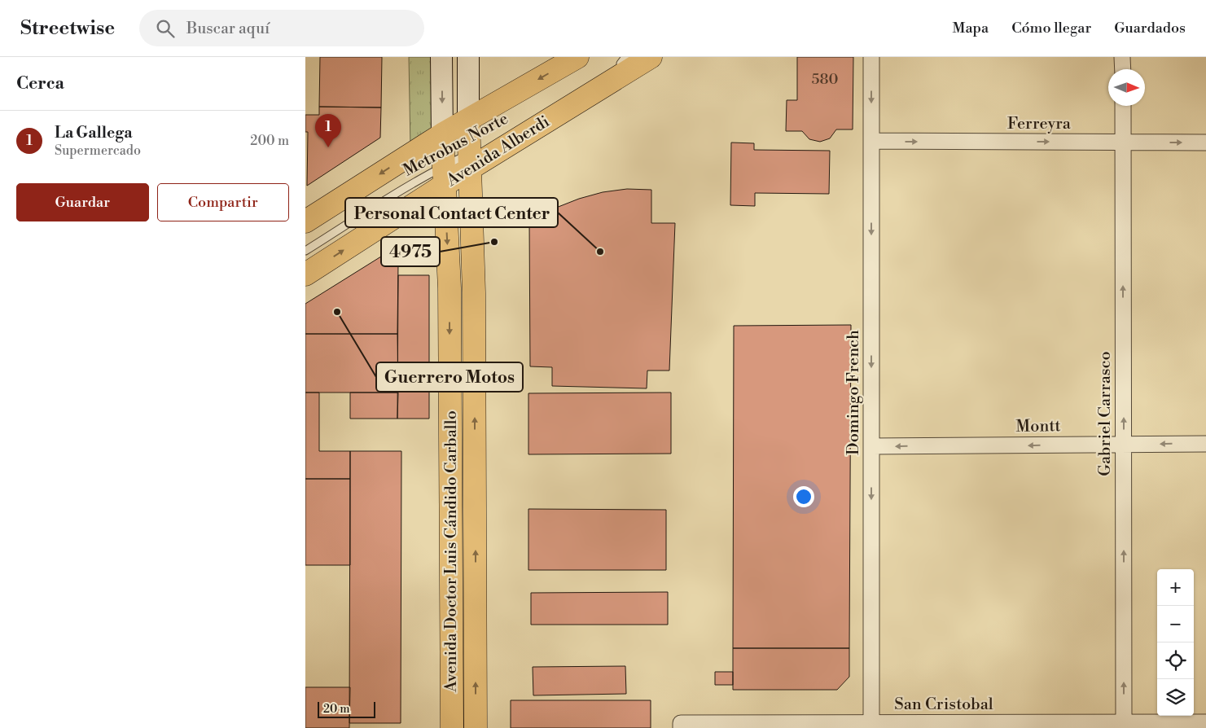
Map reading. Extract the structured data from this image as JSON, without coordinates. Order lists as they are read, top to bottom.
{
  "streets": {
    "main road": ["Avenida Alberdi", "Avenida Doctor Luis Cándido Carballo"],
    "street": [
      "Ferreyra",
      "Domingo French",
      "Gabriel Carrasco",
      "Montt",
      "San Cristobal"
    ],
    "lane": ["Metrobus Norte"]
  },
  "crossings": [
    ["Ferreyra", "Domingo French"],
    ["Ferreyra", "Gabriel Carrasco"],
    ["Metrobus Norte", "Avenida Alberdi"],
    ["Metrobus Norte", "Avenida Doctor Luis Cándido Carballo"],
    ["Avenida Alberdi", "Avenida Doctor Luis Cándido Carballo"],
    ["Domingo French", "Montt"],
    ["Domingo French", "San Cristobal"],
    ["Gabriel Carrasco", "Montt"],
    ["Gabriel Carrasco", "San Cristobal"]
  ],
  "one_way": [
    "Ferreyra",
    "Domingo French",
    "Gabriel Carrasco",
    "Montt"
  ],
  "places": ["4975", "Personal Contact Center", "Guerrero Motos"],
  "house_numbers": ["580"],
  "scale_bar": "20 m",
  "north": "right",
  "page": {
    "header": "Streetwise",
    "search": "Buscar aquí",
    "nav": ["Mapa", "Cómo llegar", "Guardados"],
    "heading": "Cerca",
    "list": [
      {
        "mark": "1",
        "name": "La Gallega",
        "note": "Supermercado",
        "value": "200 m"
      }
    ],
    "pins": "1",
    "buttons": ["Guardar", "Compartir"],
    "map_buttons": ["+", "−"],
    "scale": "20 m"
  }
}
